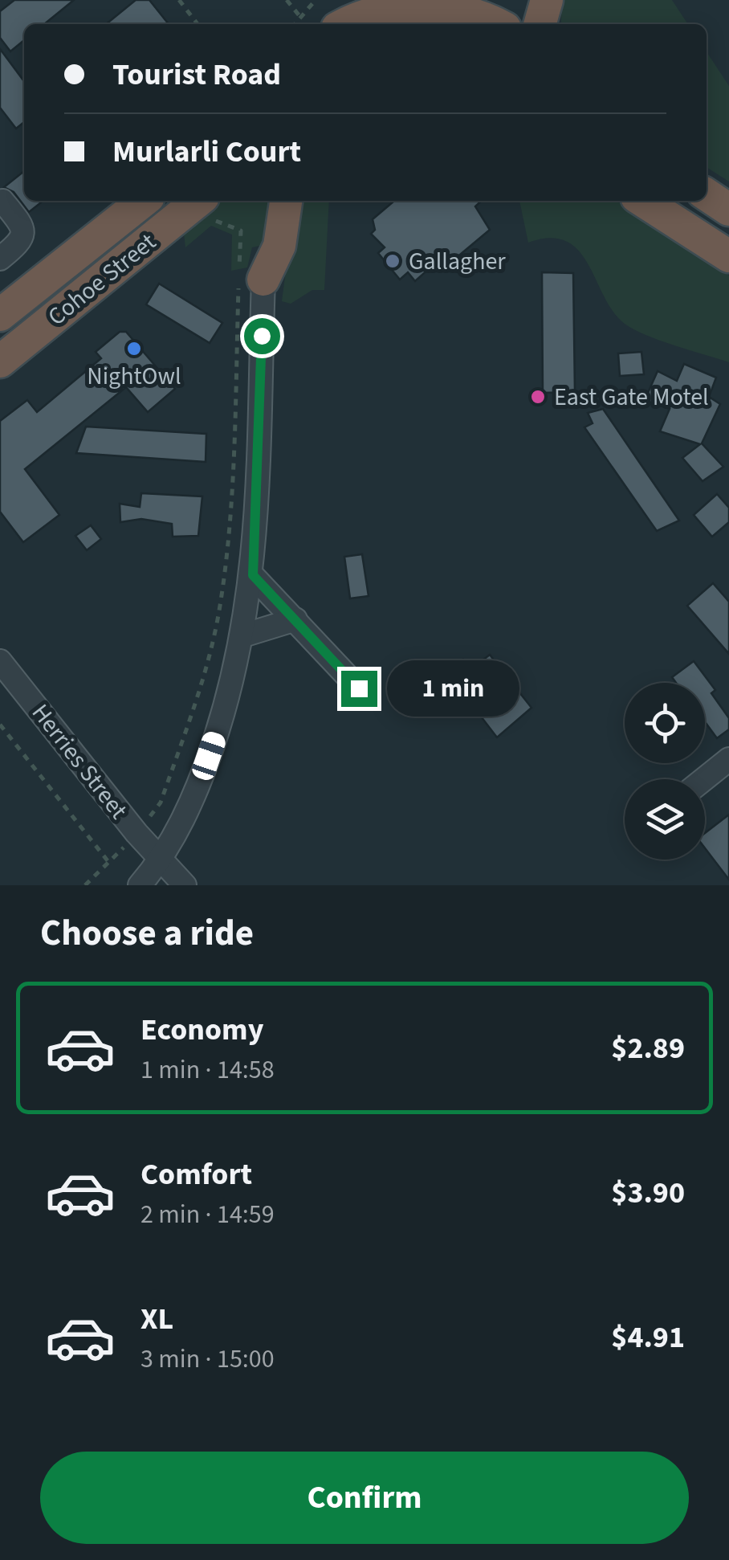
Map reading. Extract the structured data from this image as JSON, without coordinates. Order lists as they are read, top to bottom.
{
  "streets": {
    "highway": ["Cohoe Street"],
    "street": ["Herries Street"]
  },
  "places": ["Gallagher", "NightOwl", "East Gate Motel"],
  "page": {
    "banner": ["Tourist Road", "Murlarli Court"],
    "bubble": "1 min",
    "heading": "Choose a ride",
    "list": [
      {
        "name": "Economy",
        "note": "1 min · 14:58",
        "value": "$2.89"
      },
      {
        "name": "Comfort",
        "note": "2 min · 14:59",
        "value": "$3.90"
      },
      {
        "name": "XL",
        "note": "3 min · 15:00",
        "value": "$4.91"
      }
    ],
    "buttons": "Confirm"
  }
}
